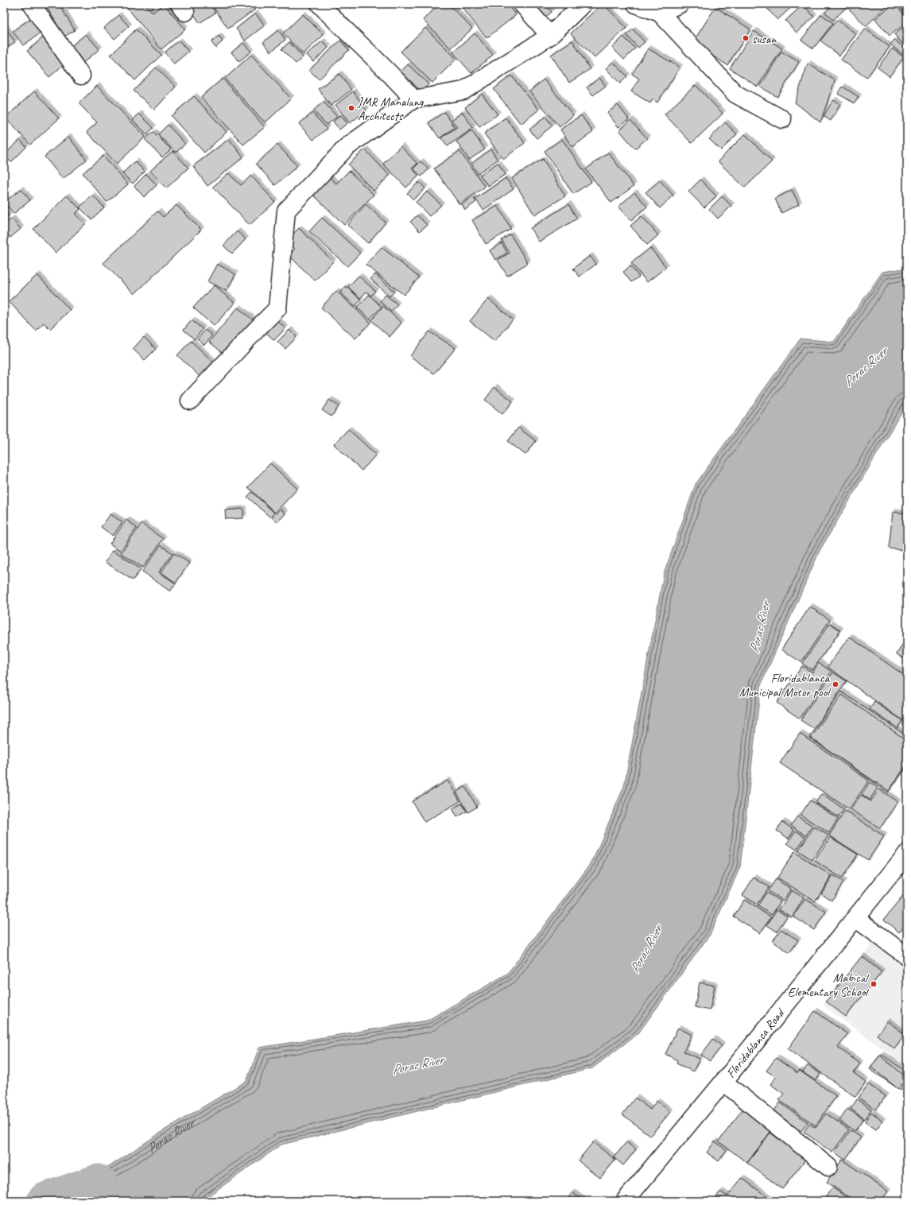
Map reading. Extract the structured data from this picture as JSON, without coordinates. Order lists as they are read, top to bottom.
{
  "streets": {
    "street": ["Floridablanca Road"]
  },
  "water": ["Porac River"],
  "places": [
    "susan",
    "JMR Manalang Architects",
    "Floridablanca Municipal Motor pool",
    "Mabical Elementary School"
  ]
}
